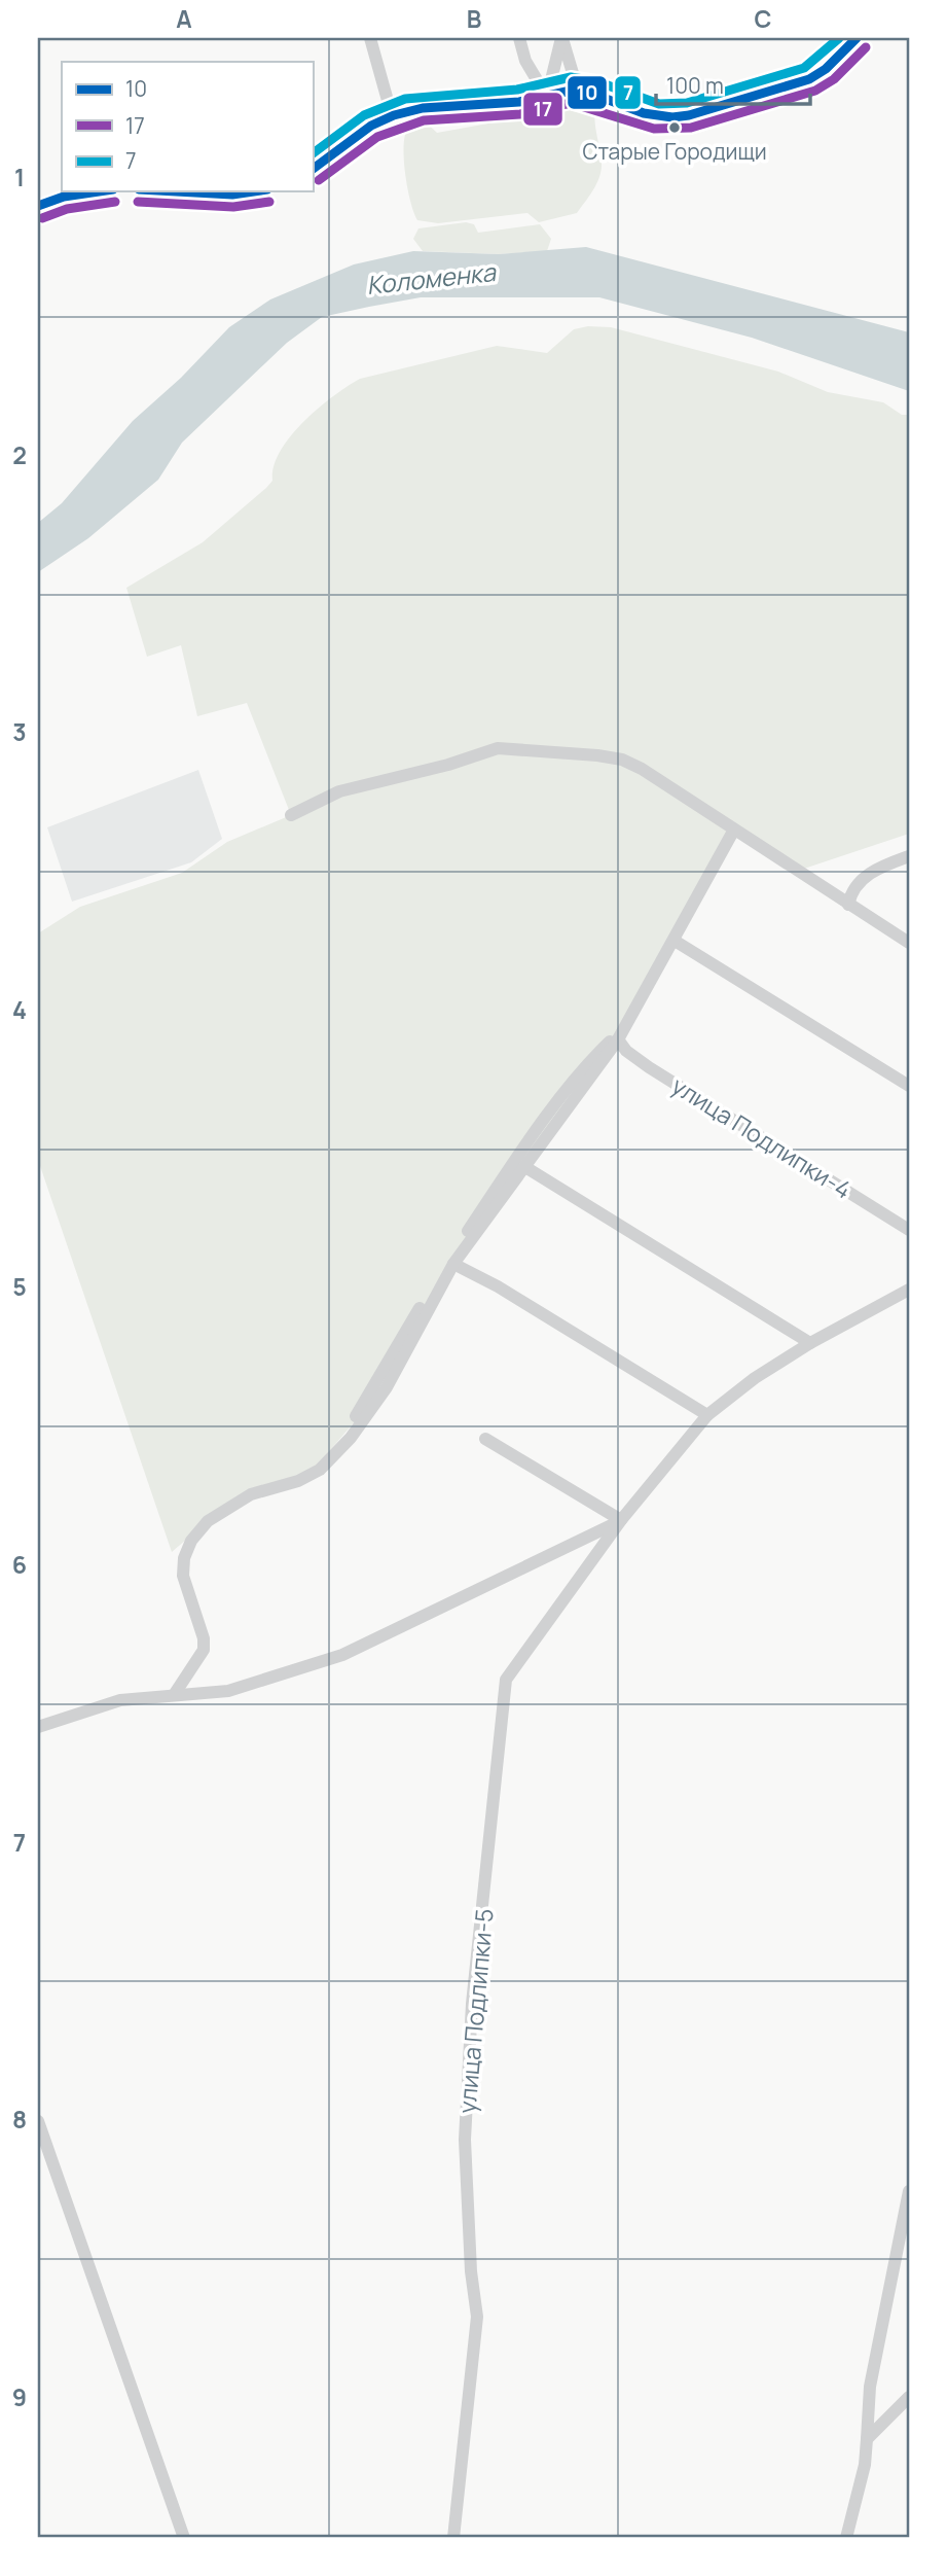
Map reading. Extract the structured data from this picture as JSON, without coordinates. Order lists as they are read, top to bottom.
{
  "streets": {
    "street": ["улица Подлипки-4", "улица Подлипки-5"]
  },
  "water": ["Коломенка"],
  "places": ["Старые Городищи"],
  "lines": ["transit line 10", "transit line 7", "transit line 17"],
  "legend": ["10", "17", "7"],
  "scale_bar": "100 m",
  "grid": {
    "columns": ["A", "B", "C"],
    "rows": [
      "1",
      "2",
      "3",
      "4",
      "5",
      "6",
      "7",
      "8",
      "9"
    ]
  }
}
